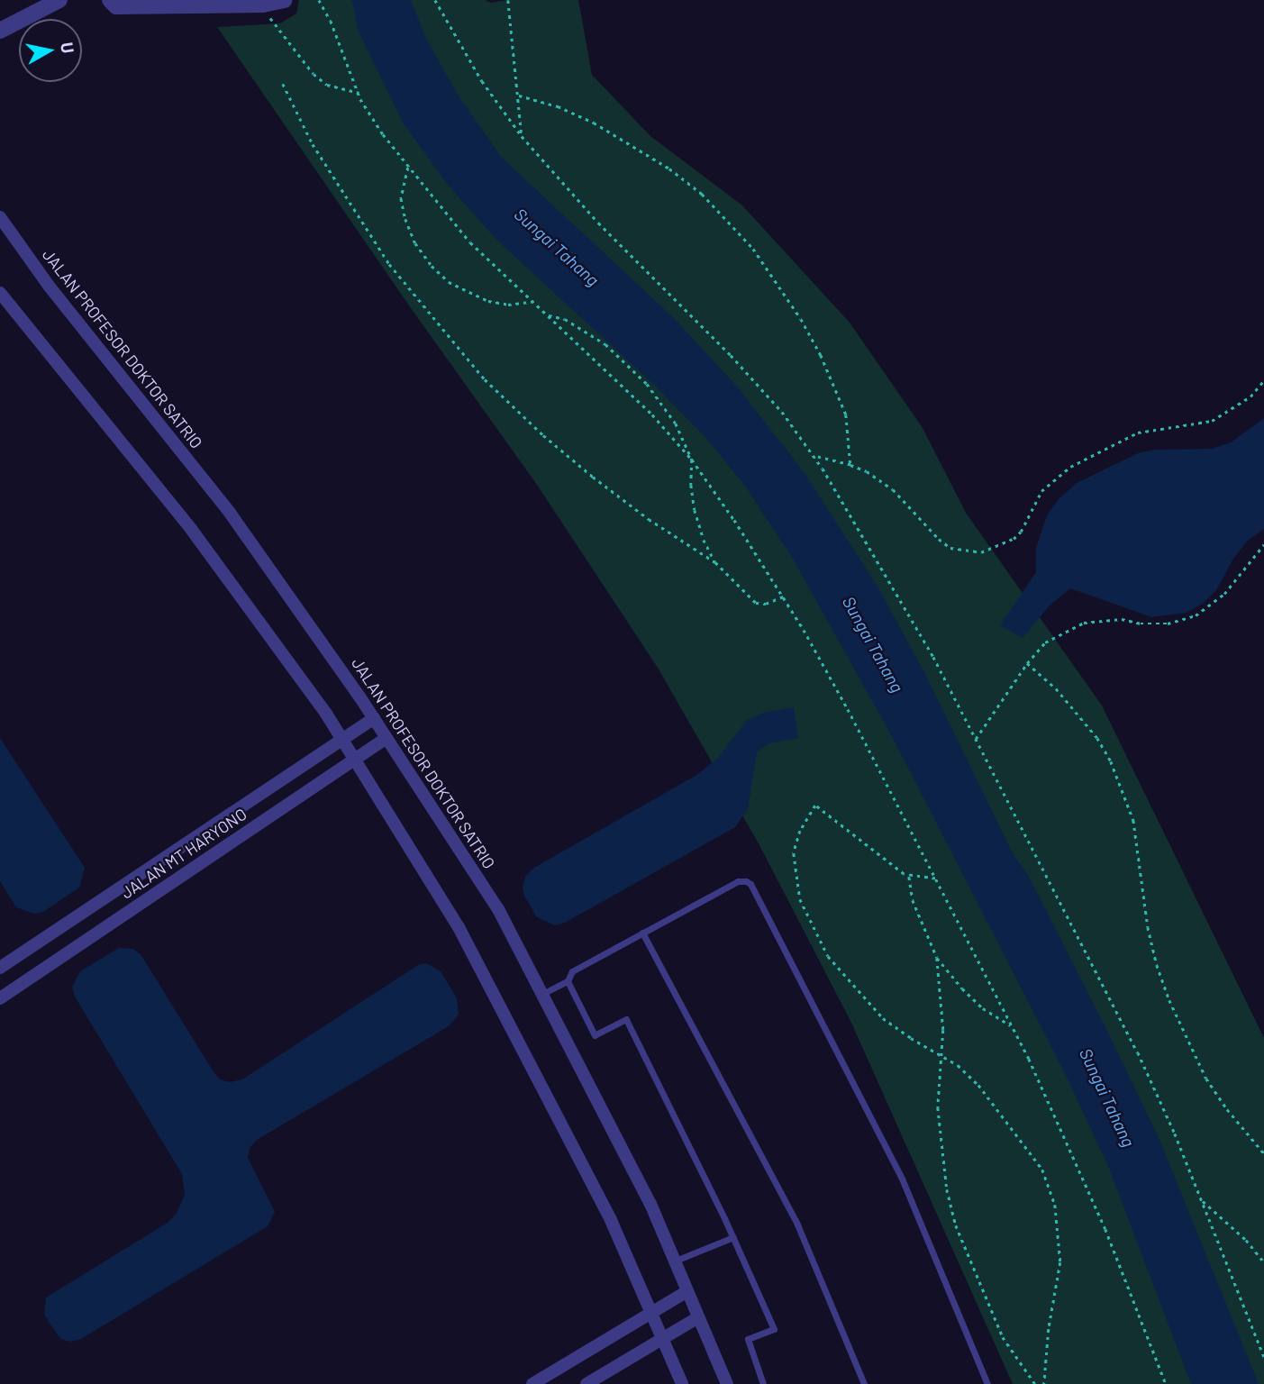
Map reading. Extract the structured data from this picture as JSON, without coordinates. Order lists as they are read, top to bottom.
{
  "streets": {
    "street": ["JALAN PROFESOR DOKTOR SATRIO", "JALAN MT HARYONO"]
  },
  "crossings": [
    ["JALAN PROFESOR DOKTOR SATRIO", "JALAN MT HARYONO"]
  ],
  "water": ["Sungai Tahang"],
  "north": "right"
}
